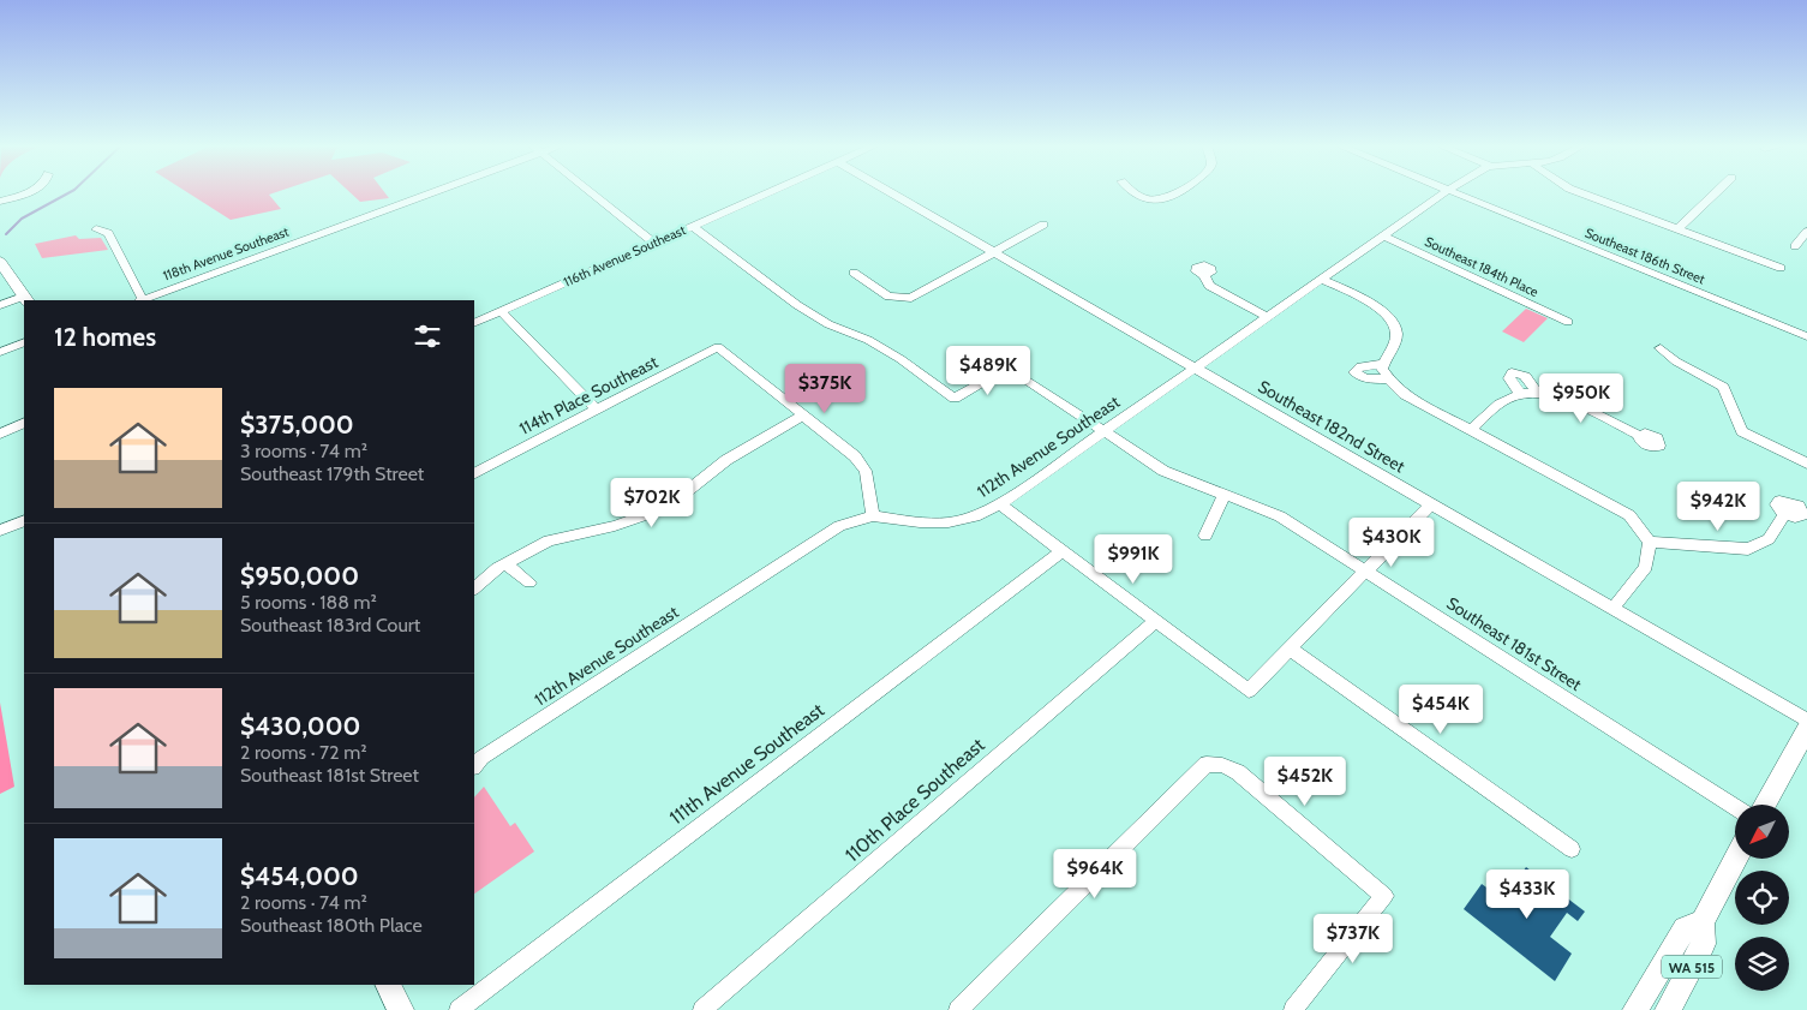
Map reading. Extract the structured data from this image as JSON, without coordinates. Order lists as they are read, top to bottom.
{
  "streets": {
    "main road": ["WA 515"],
    "street": [
      "118th Avenue Southeast",
      "116th Avenue Southeast",
      "Southeast 186th Street",
      "Southeast 184th Place",
      "114th Place Southeast",
      "Southeast 182nd Street",
      "112th Avenue Southeast",
      "Southeast 181st Street",
      "111th Avenue Southeast",
      "110th Place Southeast"
    ]
  },
  "crossings": [
    ["116th Avenue Southeast", "Southeast 181st Street"],
    ["Southeast 184th Place", "112th Avenue Southeast"],
    ["Southeast 182nd Street", "112th Avenue Southeast"],
    ["112th Avenue Southeast", "Southeast 181st Street"]
  ],
  "north": "bottom left",
  "page": {
    "heading": "12 homes",
    "price": [
      "$489K",
      "$375K",
      "$950K",
      "$702K",
      "$942K",
      "$430K",
      "$991K",
      "$454K",
      "$452K",
      "$964K",
      "$433K",
      "$737K"
    ],
    "list": [
      {
        "name": "$375,000",
        "note": "3 rooms · 74 m² · Southeast 179th Street"
      },
      {
        "name": "$950,000",
        "note": "5 rooms · 188 m² · Southeast 183rd Court"
      },
      {
        "name": "$430,000",
        "note": "2 rooms · 72 m² · Southeast 181st Street"
      },
      {
        "name": "$454,000",
        "note": "2 rooms · 74 m² · Southeast 180th Place"
      }
    ]
  }
}
